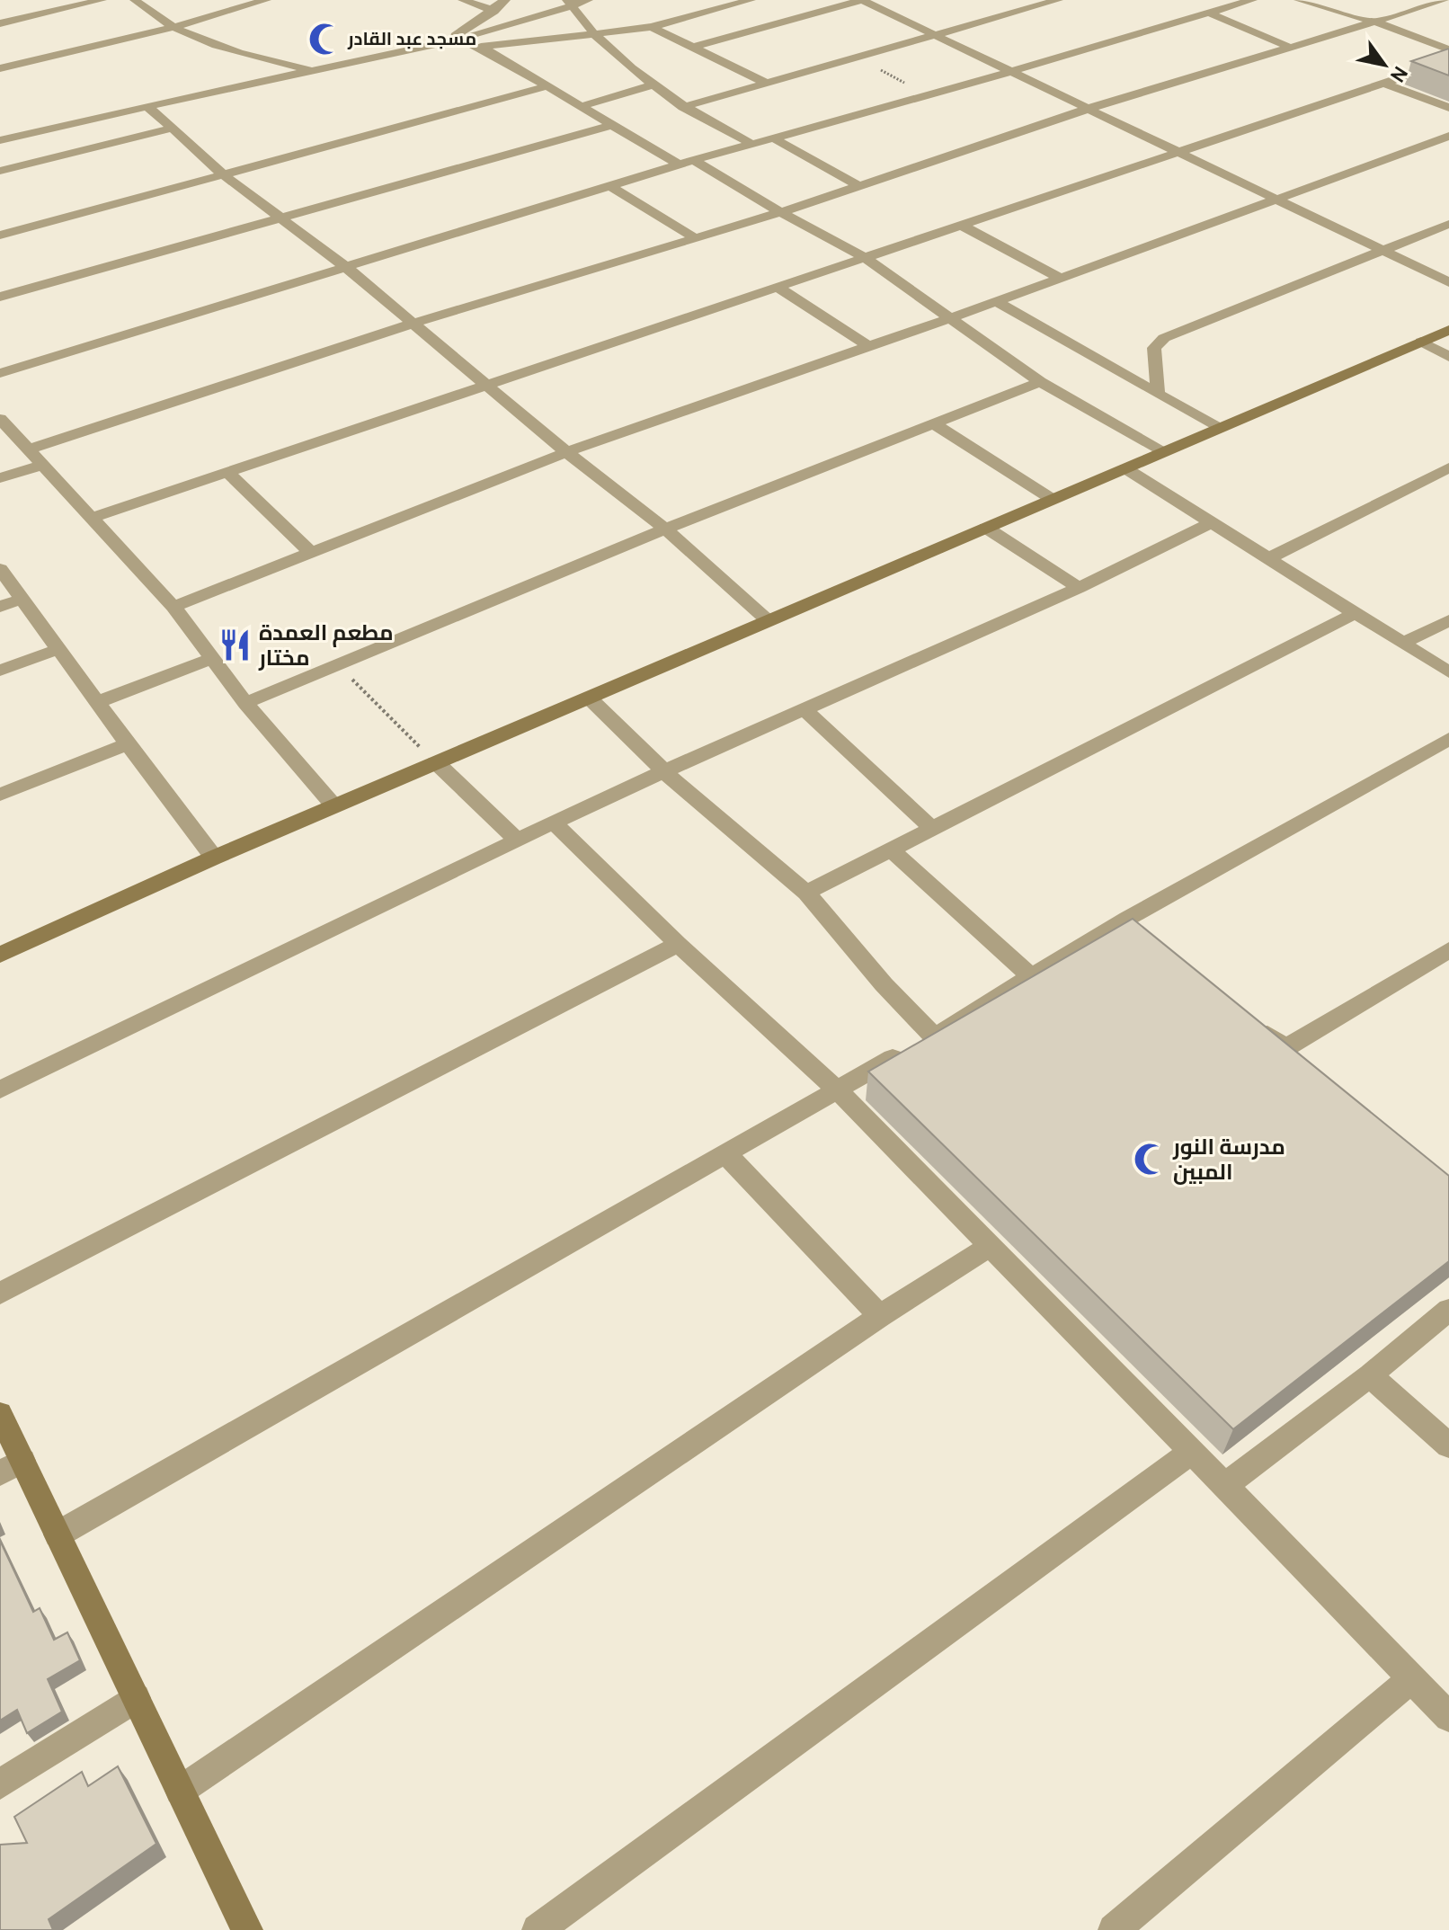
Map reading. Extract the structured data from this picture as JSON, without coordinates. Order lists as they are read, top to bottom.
{
  "places": {
    "mosque": ["مسجد عبد القادر", "مدرسة النور المبين"],
    "restaurant": ["مطعم العمدة مختار"]
  },
  "north": "bottom right"
}
